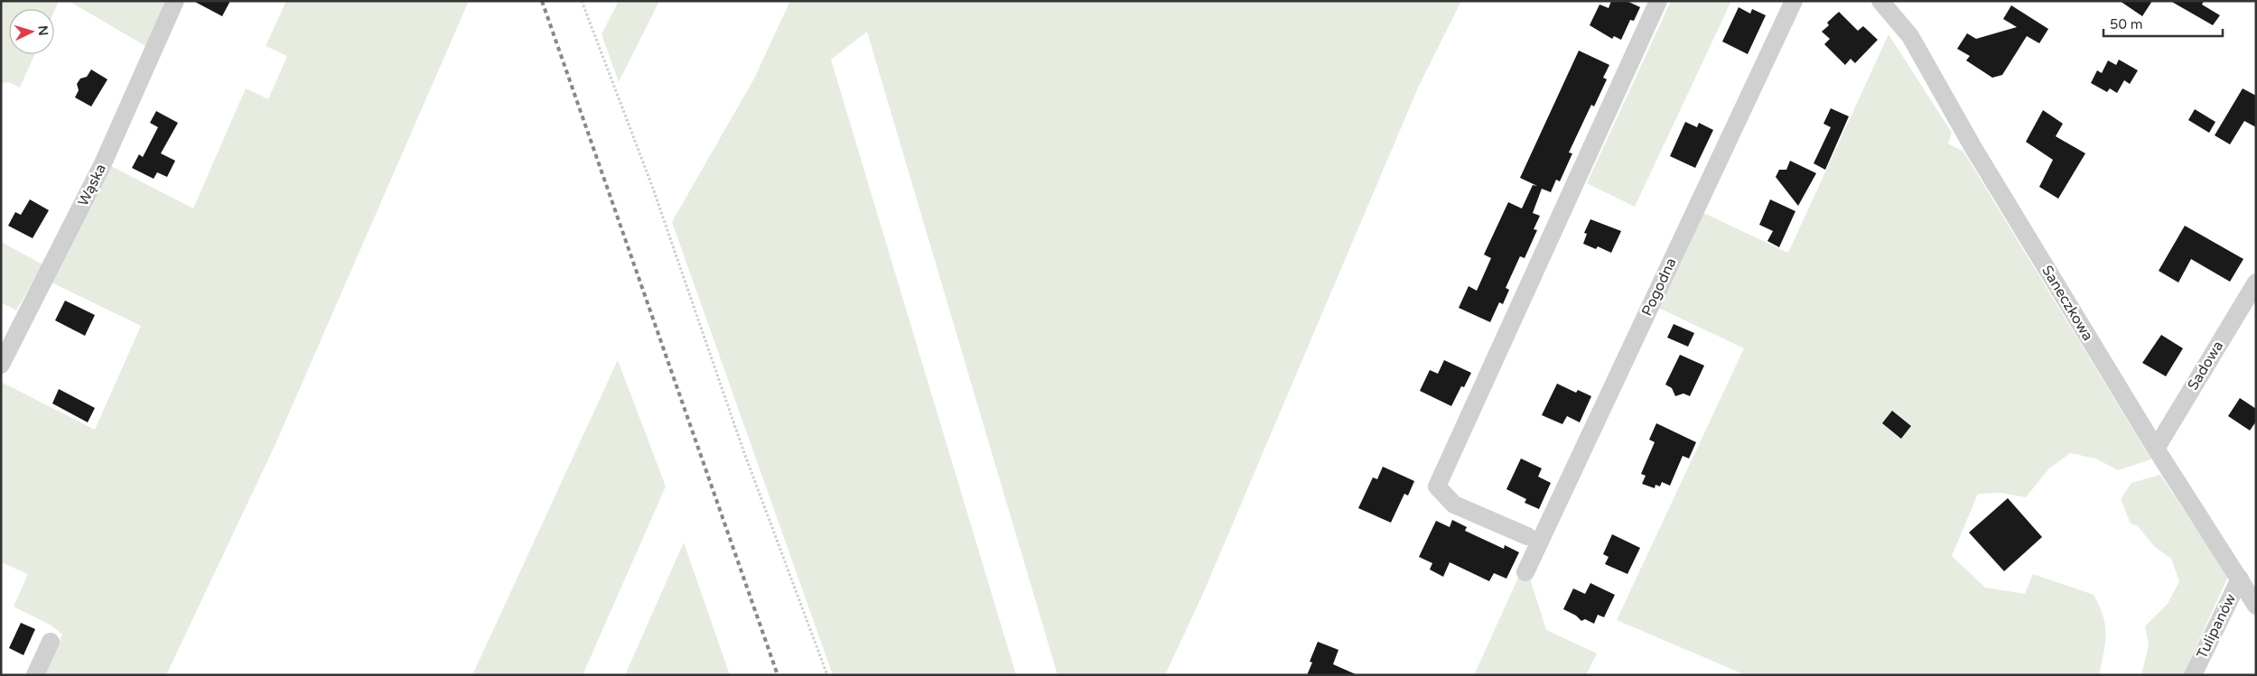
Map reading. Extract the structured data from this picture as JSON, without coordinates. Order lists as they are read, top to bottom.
{
  "streets": {
    "street": [
      "Wąska",
      "Pogodna",
      "Saneczkowa",
      "Sadowa",
      "Tulipanów"
    ]
  },
  "crossings": [
    ["Saneczkowa", "Sadowa"],
    ["Saneczkowa", "Tulipanów"]
  ],
  "scale_bar": "50 m",
  "north": "right"
}
